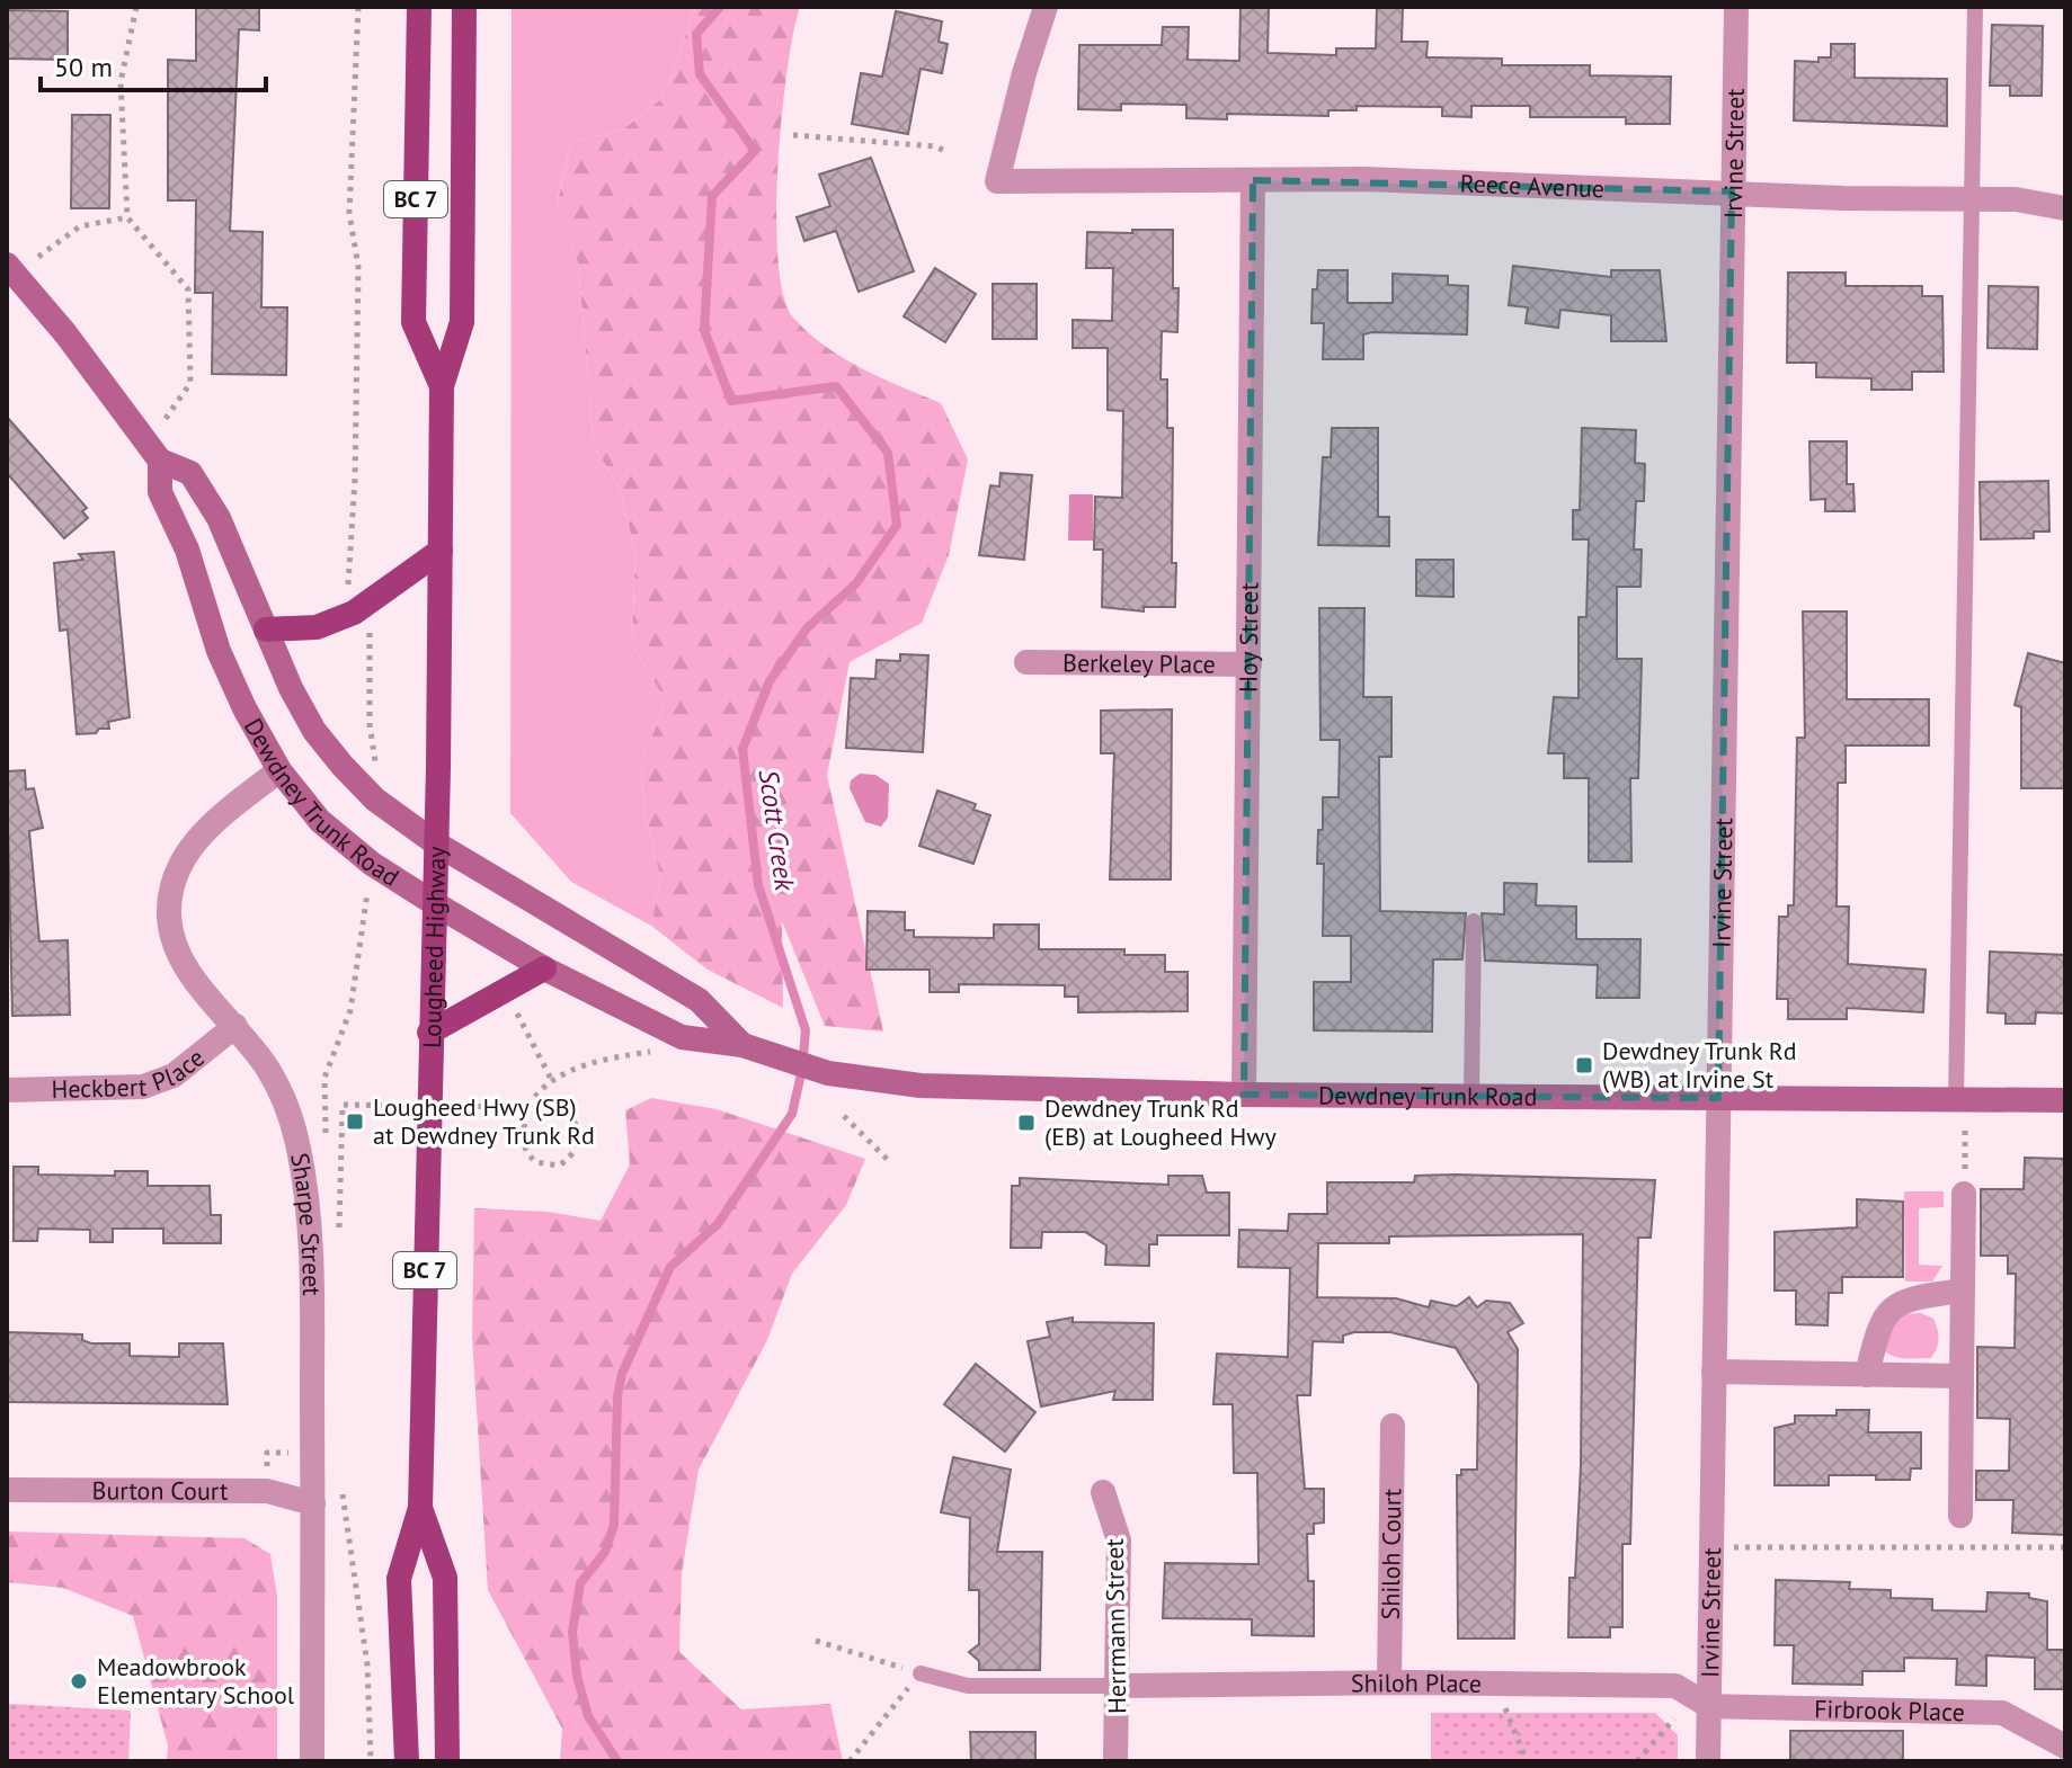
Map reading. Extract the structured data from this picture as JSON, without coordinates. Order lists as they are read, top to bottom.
{
  "streets": {
    "main road": ["BC 7", "Dewdney Trunk Road", "Lougheed Highway"],
    "street": [
      "Irvine Street",
      "Reece Avenue",
      "Hoy Street",
      "Berkeley Place",
      "Heckbert Place",
      "Sharpe Street",
      "Burton Court",
      "Shiloh Court",
      "Herrmann Street",
      "Shiloh Place",
      "Firbrook Place"
    ]
  },
  "crossings": [
    ["Irvine Street", "Reece Avenue"],
    ["Irvine Street", "Dewdney Trunk Road"],
    ["Irvine Street", "Shiloh Place"],
    ["Irvine Street", "Firbrook Place"],
    ["Reece Avenue", "Hoy Street"],
    ["Hoy Street", "Berkeley Place"],
    ["Hoy Street", "Dewdney Trunk Road"],
    ["Dewdney Trunk Road", "Lougheed Highway"],
    ["Dewdney Trunk Road", "Sharpe Street"],
    ["Heckbert Place", "Sharpe Street"],
    ["Sharpe Street", "Burton Court"],
    ["Shiloh Court", "Shiloh Place"],
    ["Herrmann Street", "Shiloh Place"],
    ["Shiloh Place", "Firbrook Place"]
  ],
  "water": ["Scott Creek"],
  "places": {
    "transit": ["Dewdney Trunk Rd (WB) at Irvine St", "Lougheed Hwy (SB) at Dewdney Trunk Rd", "Dewdney Trunk Rd (EB) at Lougheed Hwy"],
    "other": ["Meadowbrook Elementary School"]
  },
  "scale_bar": "50 m"
}
